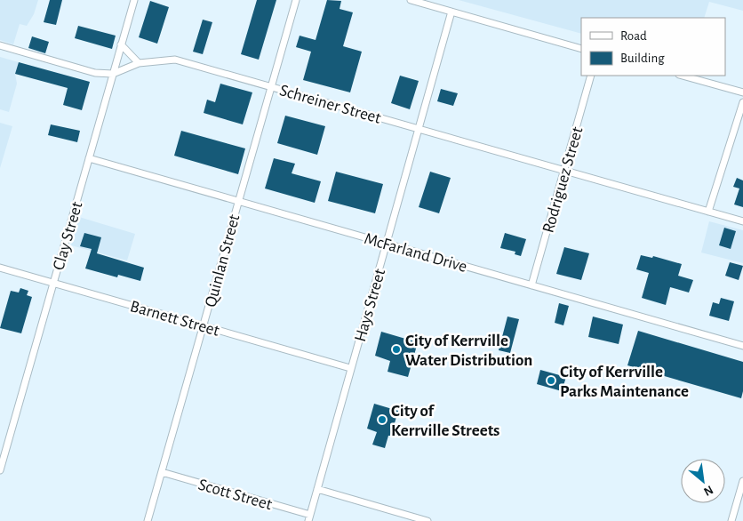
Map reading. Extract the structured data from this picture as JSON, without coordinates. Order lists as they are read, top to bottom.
{
  "streets": {
    "street": [
      "Schreiner Street",
      "Rodriguez Street",
      "Clay Street",
      "McFarland Drive",
      "Quinlan Street",
      "Hays Street",
      "Barnett Street",
      "Scott Street"
    ]
  },
  "crossings": [
    ["Schreiner Street", "Rodriguez Street"],
    ["Schreiner Street", "Clay Street"],
    ["Schreiner Street", "Quinlan Street"],
    ["Schreiner Street", "Hays Street"],
    ["Rodriguez Street", "McFarland Drive"],
    ["Clay Street", "McFarland Drive"],
    ["Clay Street", "Barnett Street"],
    ["McFarland Drive", "Quinlan Street"],
    ["McFarland Drive", "Hays Street"],
    ["Quinlan Street", "Barnett Street"],
    ["Quinlan Street", "Scott Street"],
    ["Hays Street", "Barnett Street"],
    ["Hays Street", "Scott Street"]
  ],
  "places": ["City of Kerrville Water Distribution", "City of Kerrville Parks Maintenance", "City of Kerrville Streets"],
  "legend": ["Road", "Building"],
  "north": "bottom right"
}
